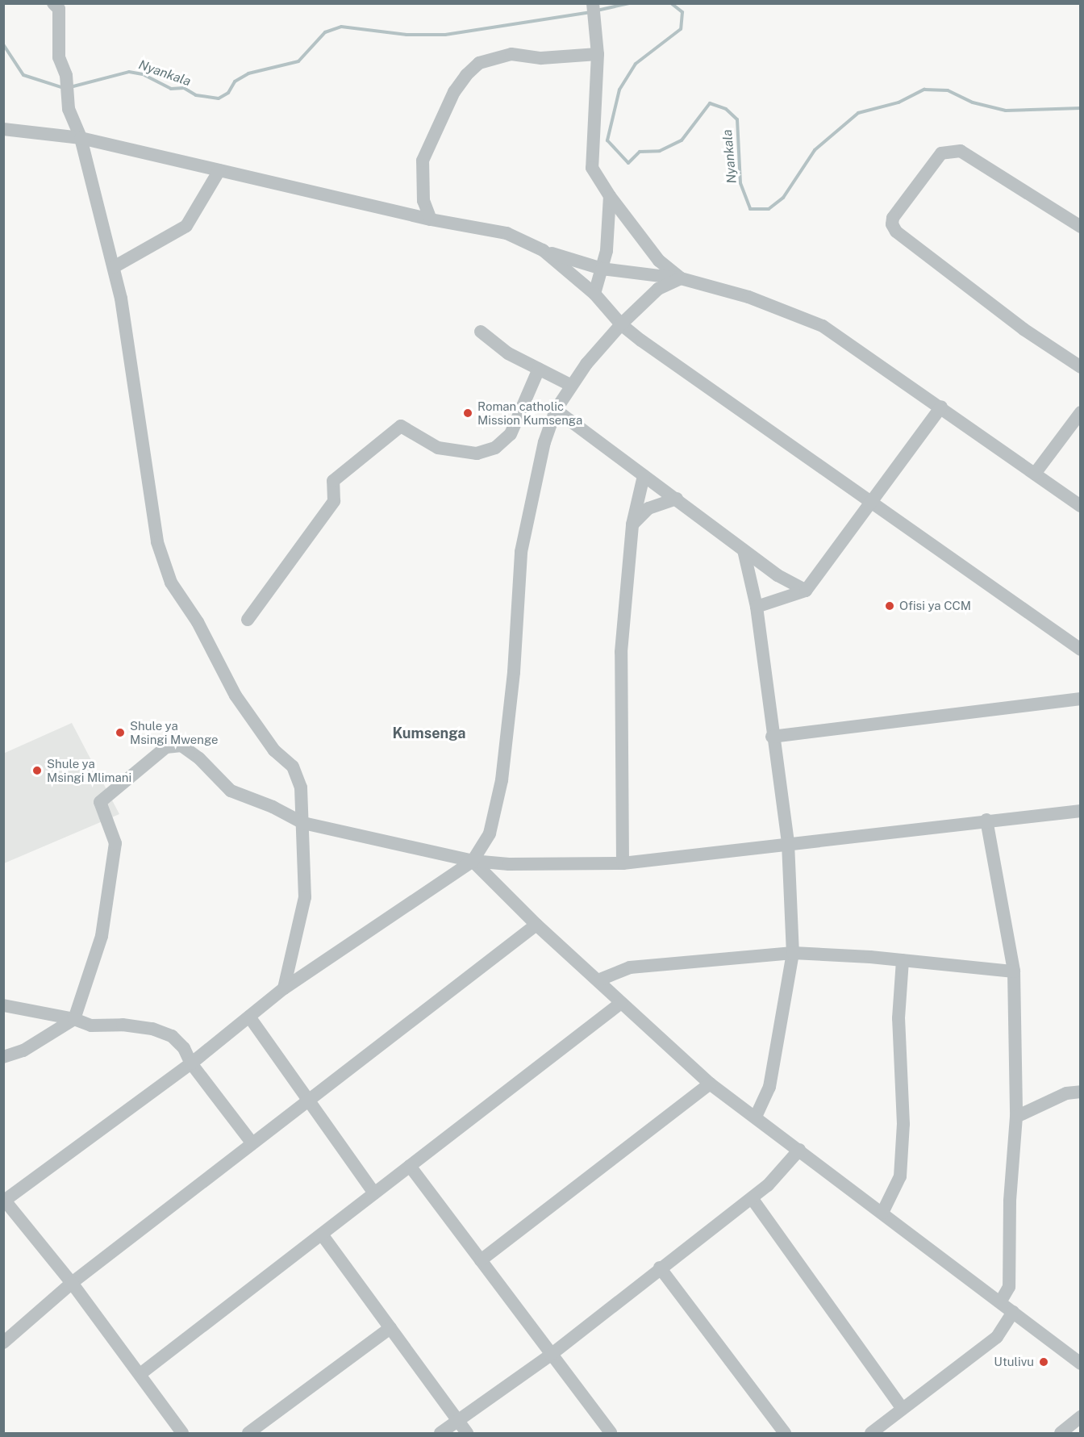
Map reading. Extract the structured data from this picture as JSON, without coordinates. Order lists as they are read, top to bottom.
{
  "districts": ["Kumsenga"],
  "water": ["Nyankala"],
  "places": [
    "Roman catholic Mission Kumsenga",
    "Ofisi ya CCM",
    "Shule ya Msingi Mwenge",
    "Shule ya Msingi Mlimani",
    "Utulivu"
  ]
}
